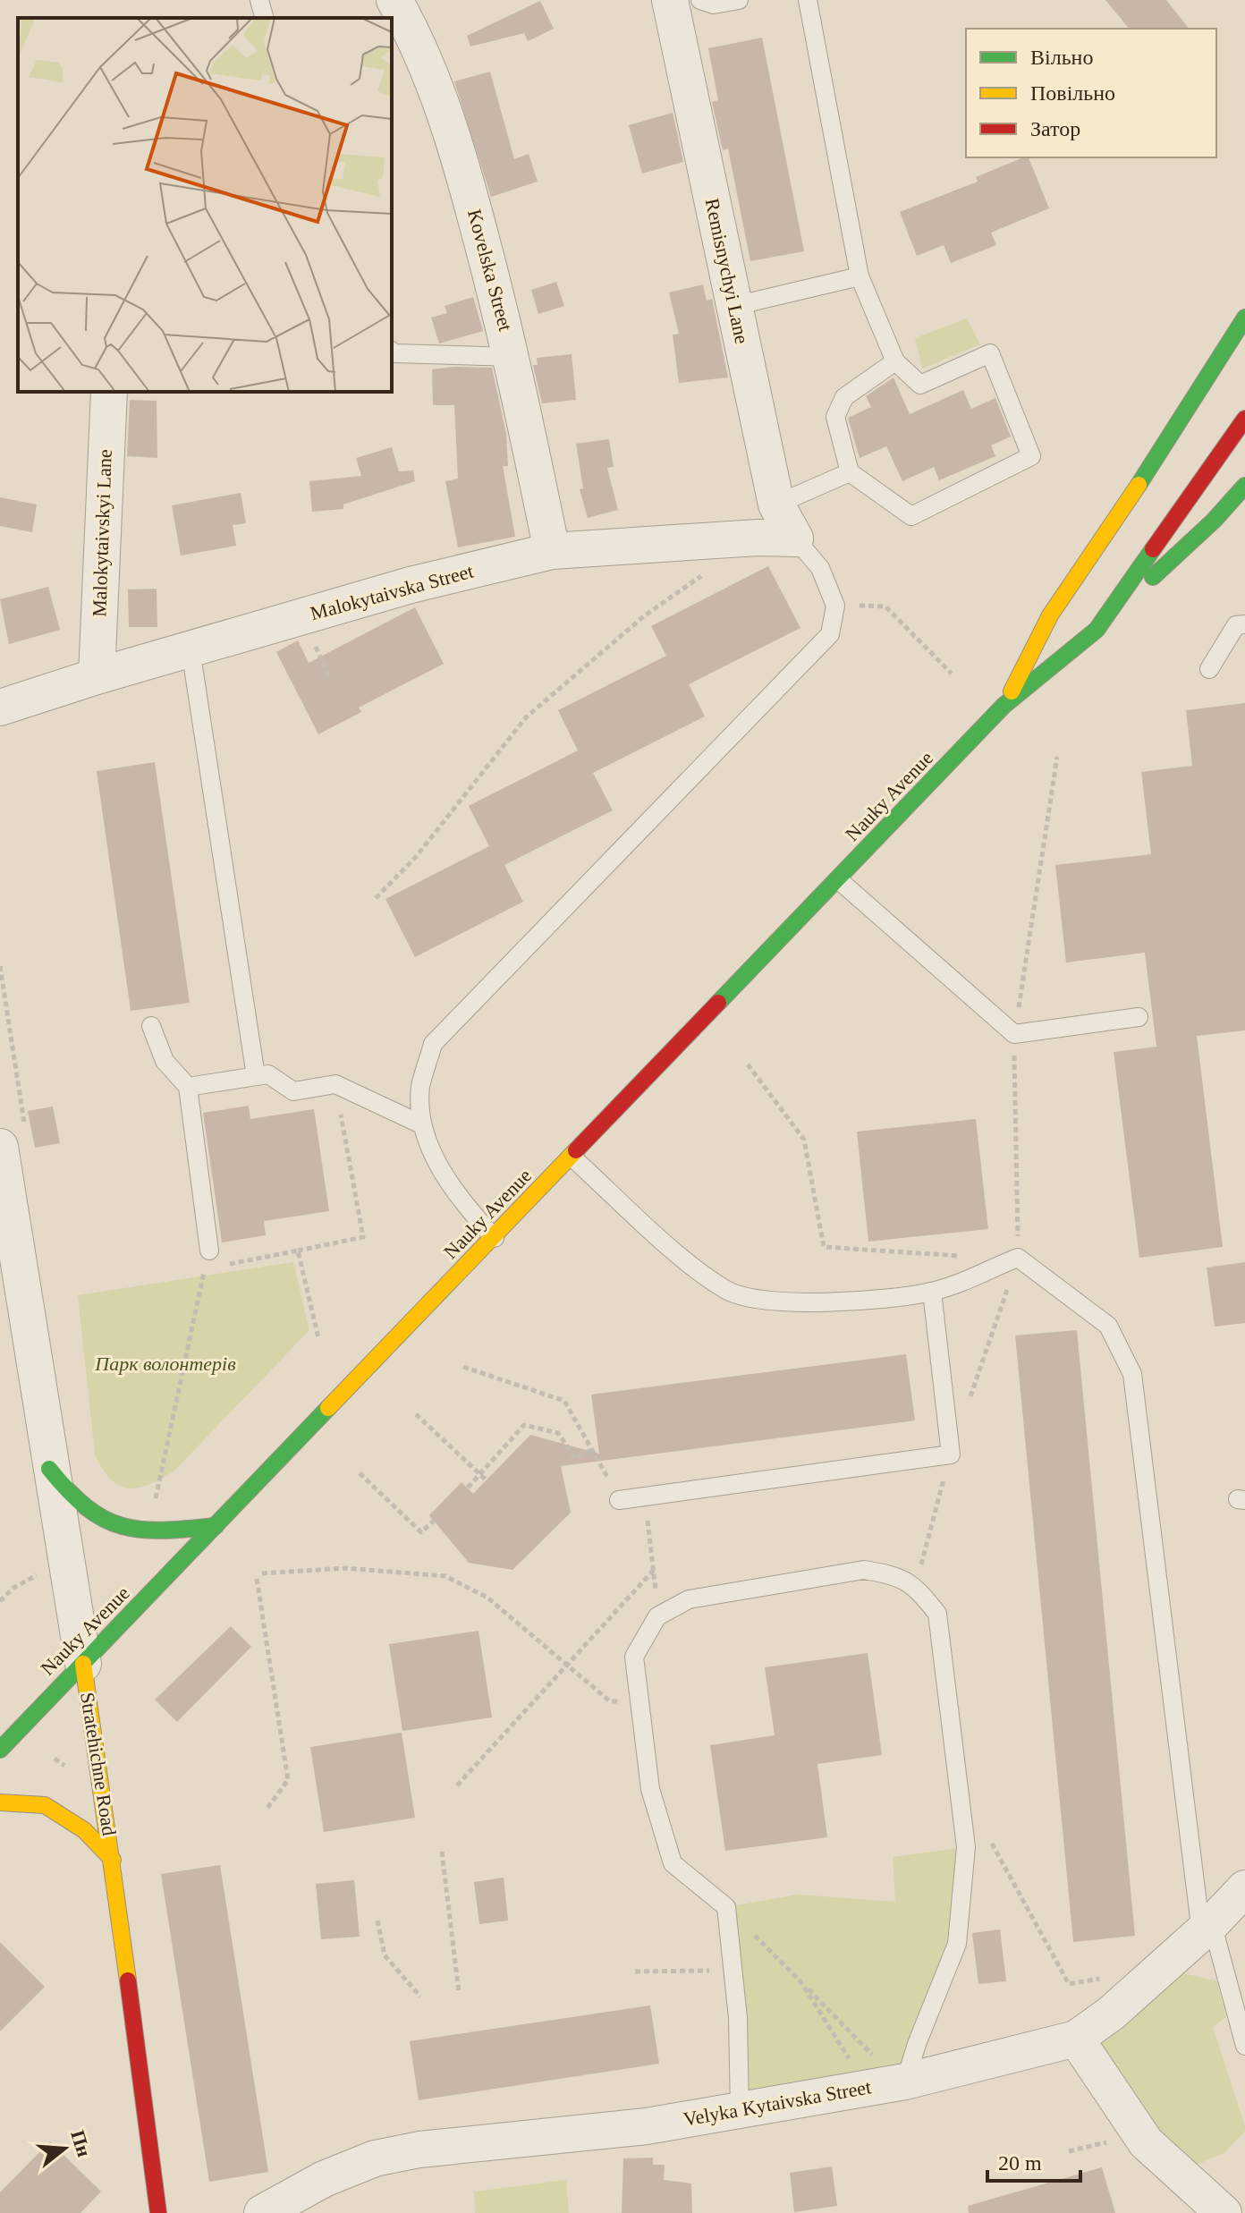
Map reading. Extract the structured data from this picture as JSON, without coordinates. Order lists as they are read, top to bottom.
{
  "streets": {
    "main road": ["Nauky Avenue", "Stratehichne Road"],
    "street": [
      "Kovelska Street",
      "Remisnychyi Lane",
      "Malokytaivskyi Lane",
      "Malokytaivska Street",
      "Velyka Kytaivska Street"
    ]
  },
  "crossings": [
    ["Kovelska Street", "Malokytaivska Street"],
    ["Remisnychyi Lane", "Malokytaivska Street"],
    ["Malokytaivskyi Lane", "Malokytaivska Street"],
    ["Nauky Avenue", "Stratehichne Road"]
  ],
  "parks": ["Парк волонтерів"],
  "legend": ["Вільно", "Повільно", "Затор"],
  "scale_bar": "20 m",
  "north": "right"
}
